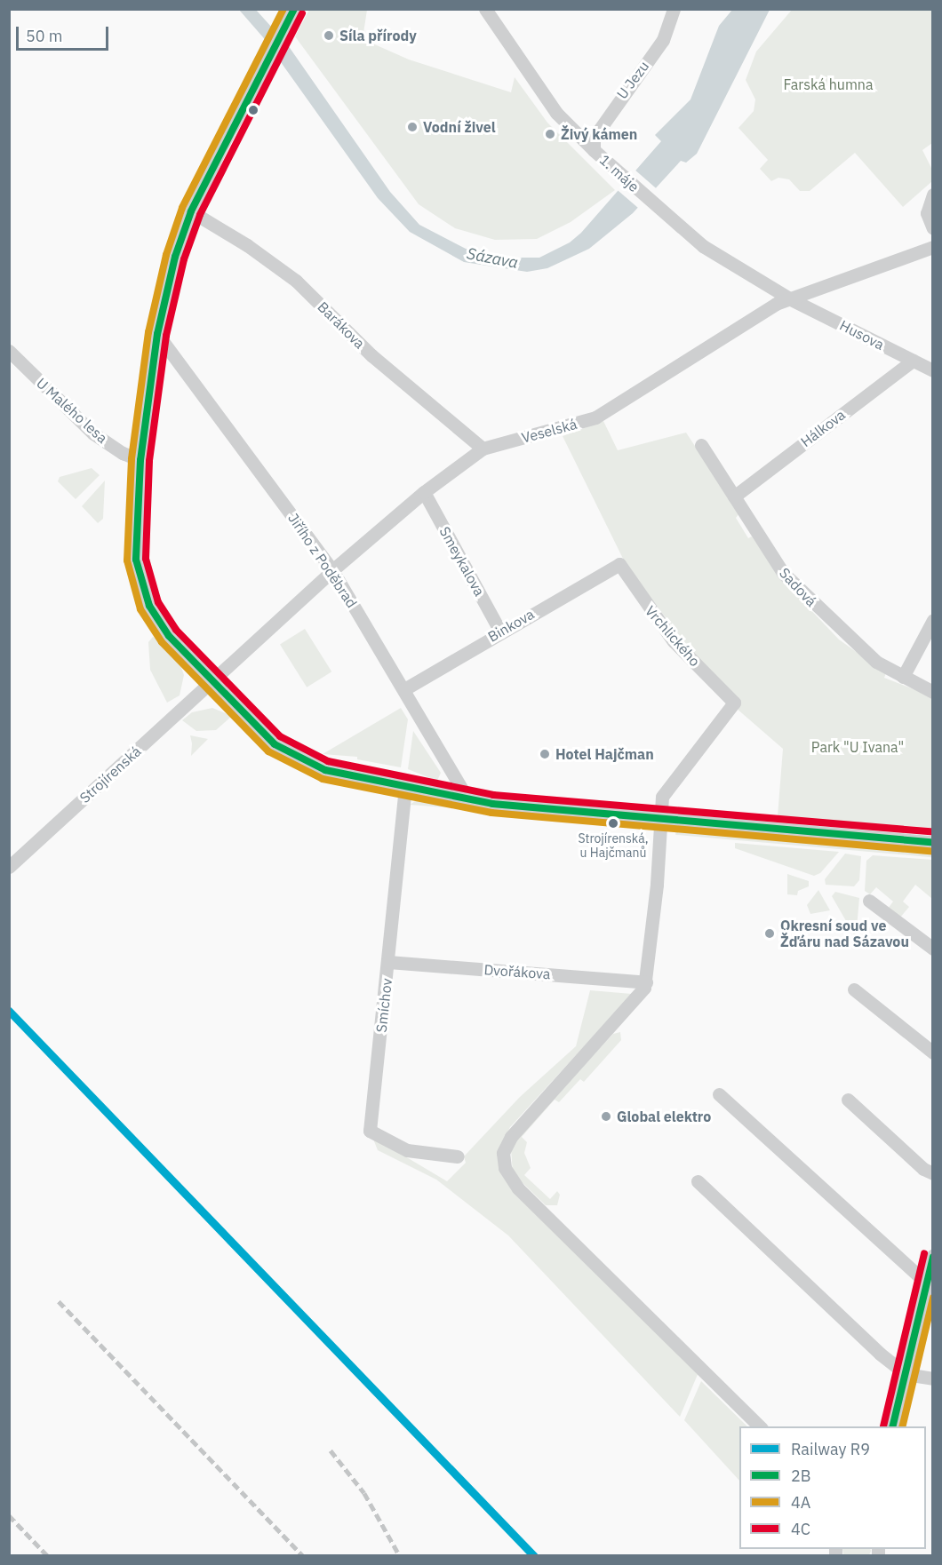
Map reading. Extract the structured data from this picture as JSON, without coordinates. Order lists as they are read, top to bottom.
{
  "streets": {
    "street": [
      "U Jezu",
      "1. máje",
      "Barákova",
      "Husova",
      "U Malého lesa",
      "Hálkova",
      "Veselská",
      "Jiřího z Poděbrad",
      "Smeykalova",
      "Sadová",
      "Binkova",
      "Vrchlického",
      "Strojírenská",
      "Dvořákova",
      "Smíchov"
    ]
  },
  "crossings": [
    ["U Jezu", "1. máje"],
    ["1. máje", "Husova"],
    ["1. máje", "Veselská"],
    ["Barákova", "Veselská"],
    ["Husova", "Hálkova"],
    ["Husova", "Veselská"],
    ["Hálkova", "Sadová"],
    ["Veselská", "Jiřího z Poděbrad"],
    ["Veselská", "Smeykalova"],
    ["Veselská", "Strojírenská"],
    ["Jiřího z Poděbrad", "Binkova"],
    ["Smeykalova", "Binkova"],
    ["Binkova", "Vrchlického"],
    ["Dvořákova", "Smíchov"]
  ],
  "water": ["Sázava"],
  "parks": ["Farská humna", "Park \"U Ivana\""],
  "places": [
    "Síla přírody",
    "Vodní živel",
    "Živý kámen",
    "Hotel Hajčman",
    "Strojírenská, u Hajčmanů",
    "Okresní soud ve Žďáru nad Sázavou",
    "Global elektro"
  ],
  "lines": [
    "transit line 2B",
    "transit line 4A",
    "transit line 4C",
    "rail line R9"
  ],
  "legend": [
    "Railway R9",
    "2B",
    "4A",
    "4C"
  ],
  "scale_bar": "50 m"
}
